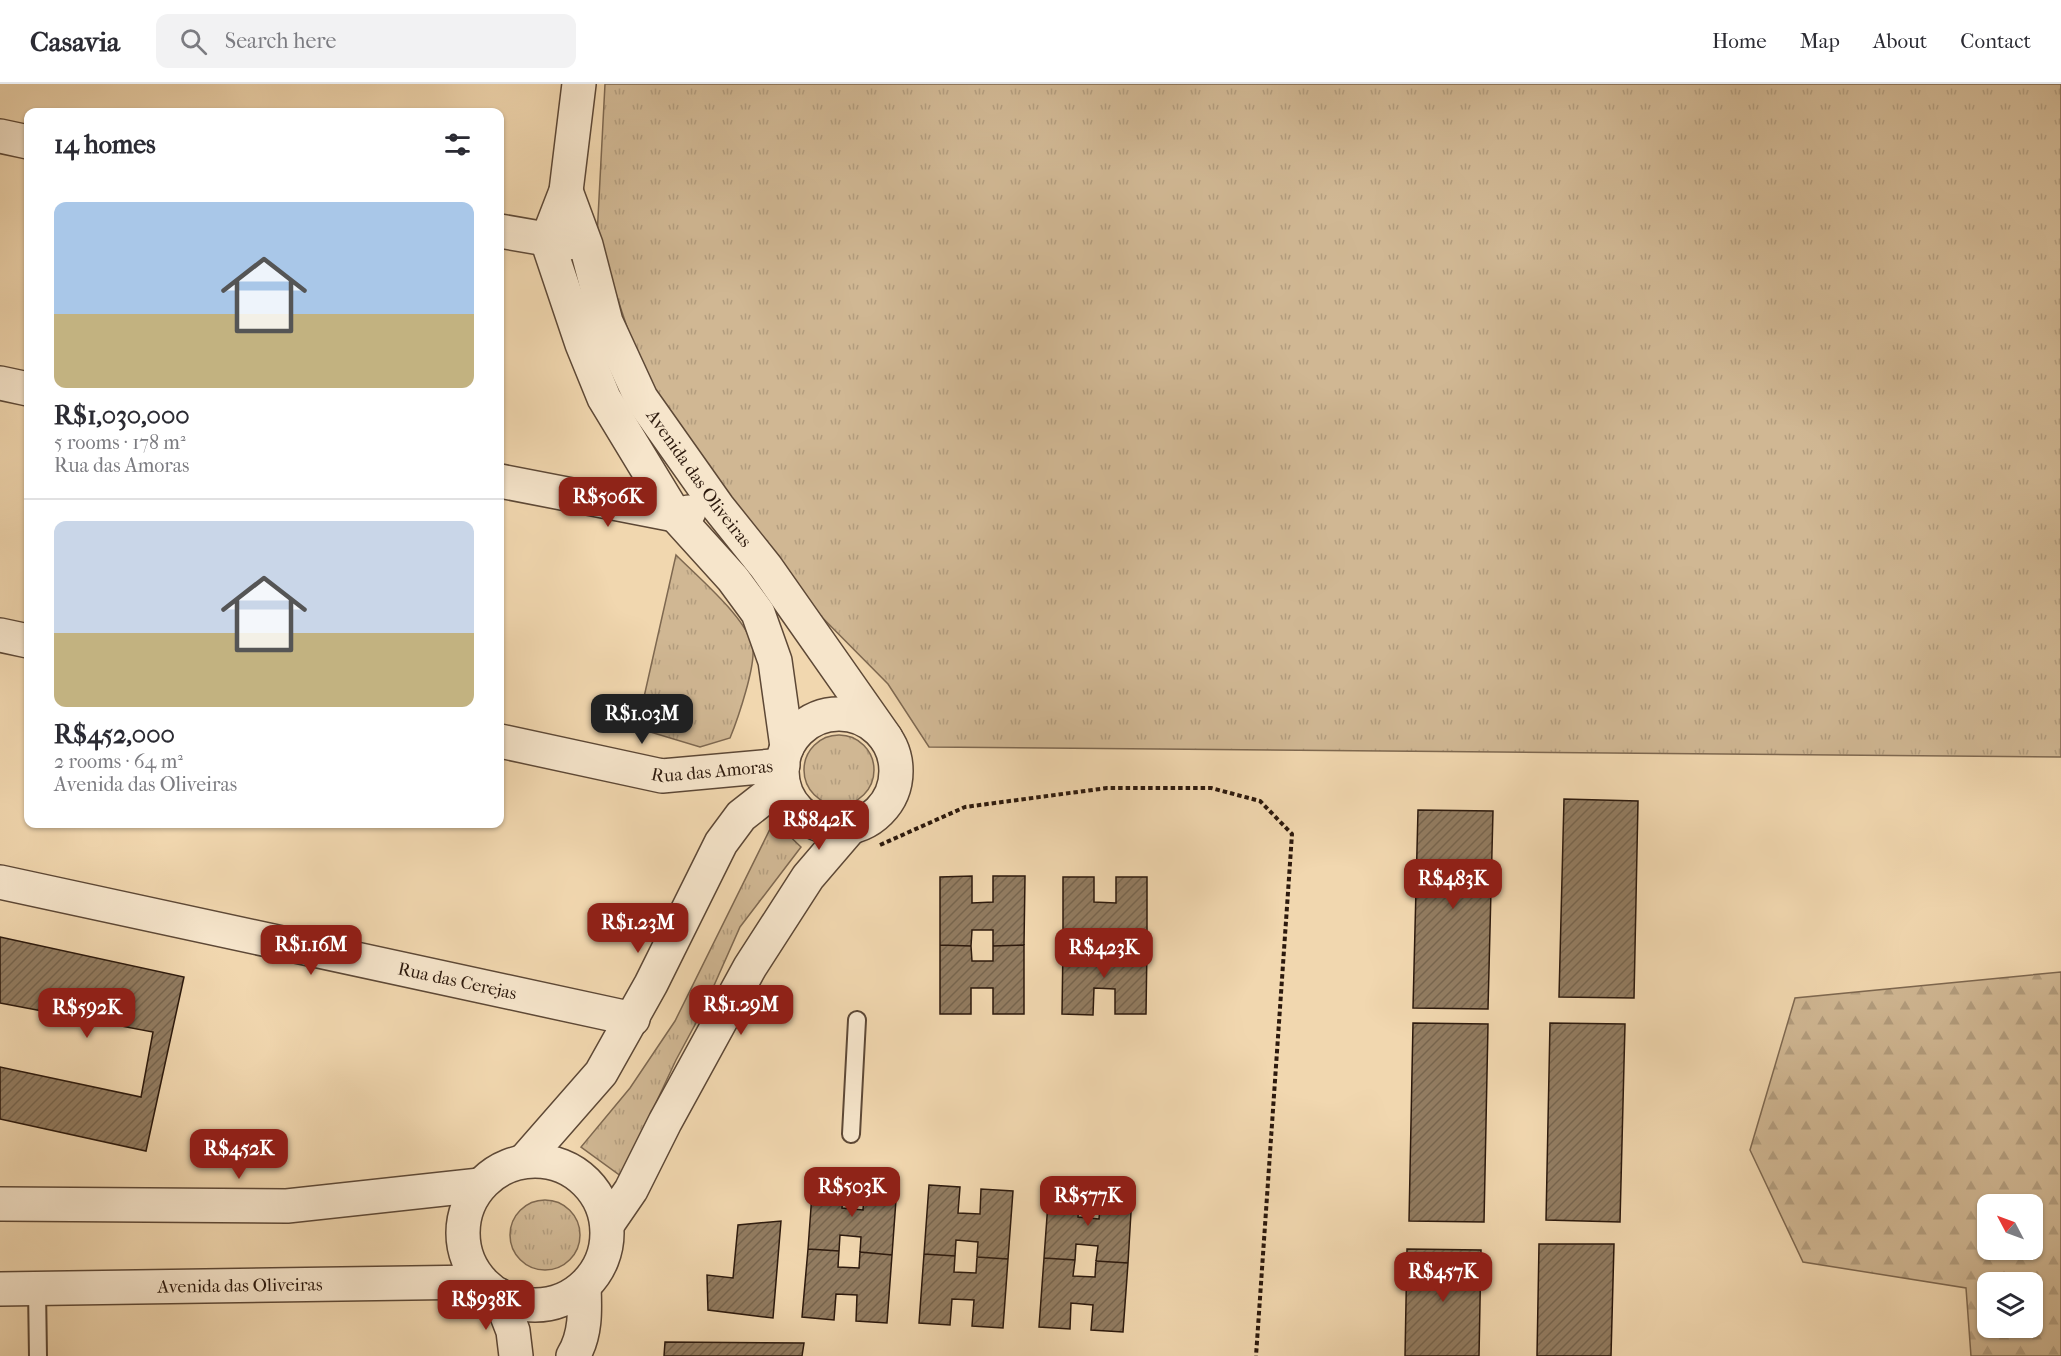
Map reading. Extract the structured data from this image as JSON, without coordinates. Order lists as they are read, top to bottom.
{
  "streets": {
    "street": ["Avenida das Oliveiras", "Rua das Amoras", "Rua das Cerejas"]
  },
  "crossings": [
    ["Avenida das Oliveiras", "Rua das Amoras"],
    ["Avenida das Oliveiras", "Rua das Cerejas"]
  ],
  "north": "top left",
  "page": {
    "header": "Casavia",
    "search": "Search here",
    "nav": [
      "Home",
      "Map",
      "About",
      "Contact"
    ],
    "heading": "14 homes",
    "list": [
      {
        "name": "R$1,030,000",
        "note": "5 rooms · 178 m² · Rua das Amoras"
      },
      {
        "name": "R$452,000",
        "note": "2 rooms · 64 m² · Avenida das Oliveiras"
      }
    ],
    "price": [
      "R$506K",
      "R$1.03M",
      "R$842K",
      "R$483K",
      "R$1.23M",
      "R$1.16M",
      "R$423K",
      "R$1.29M",
      "R$592K",
      "R$452K",
      "R$503K",
      "R$577K",
      "R$457K",
      "R$938K"
    ]
  }
}
